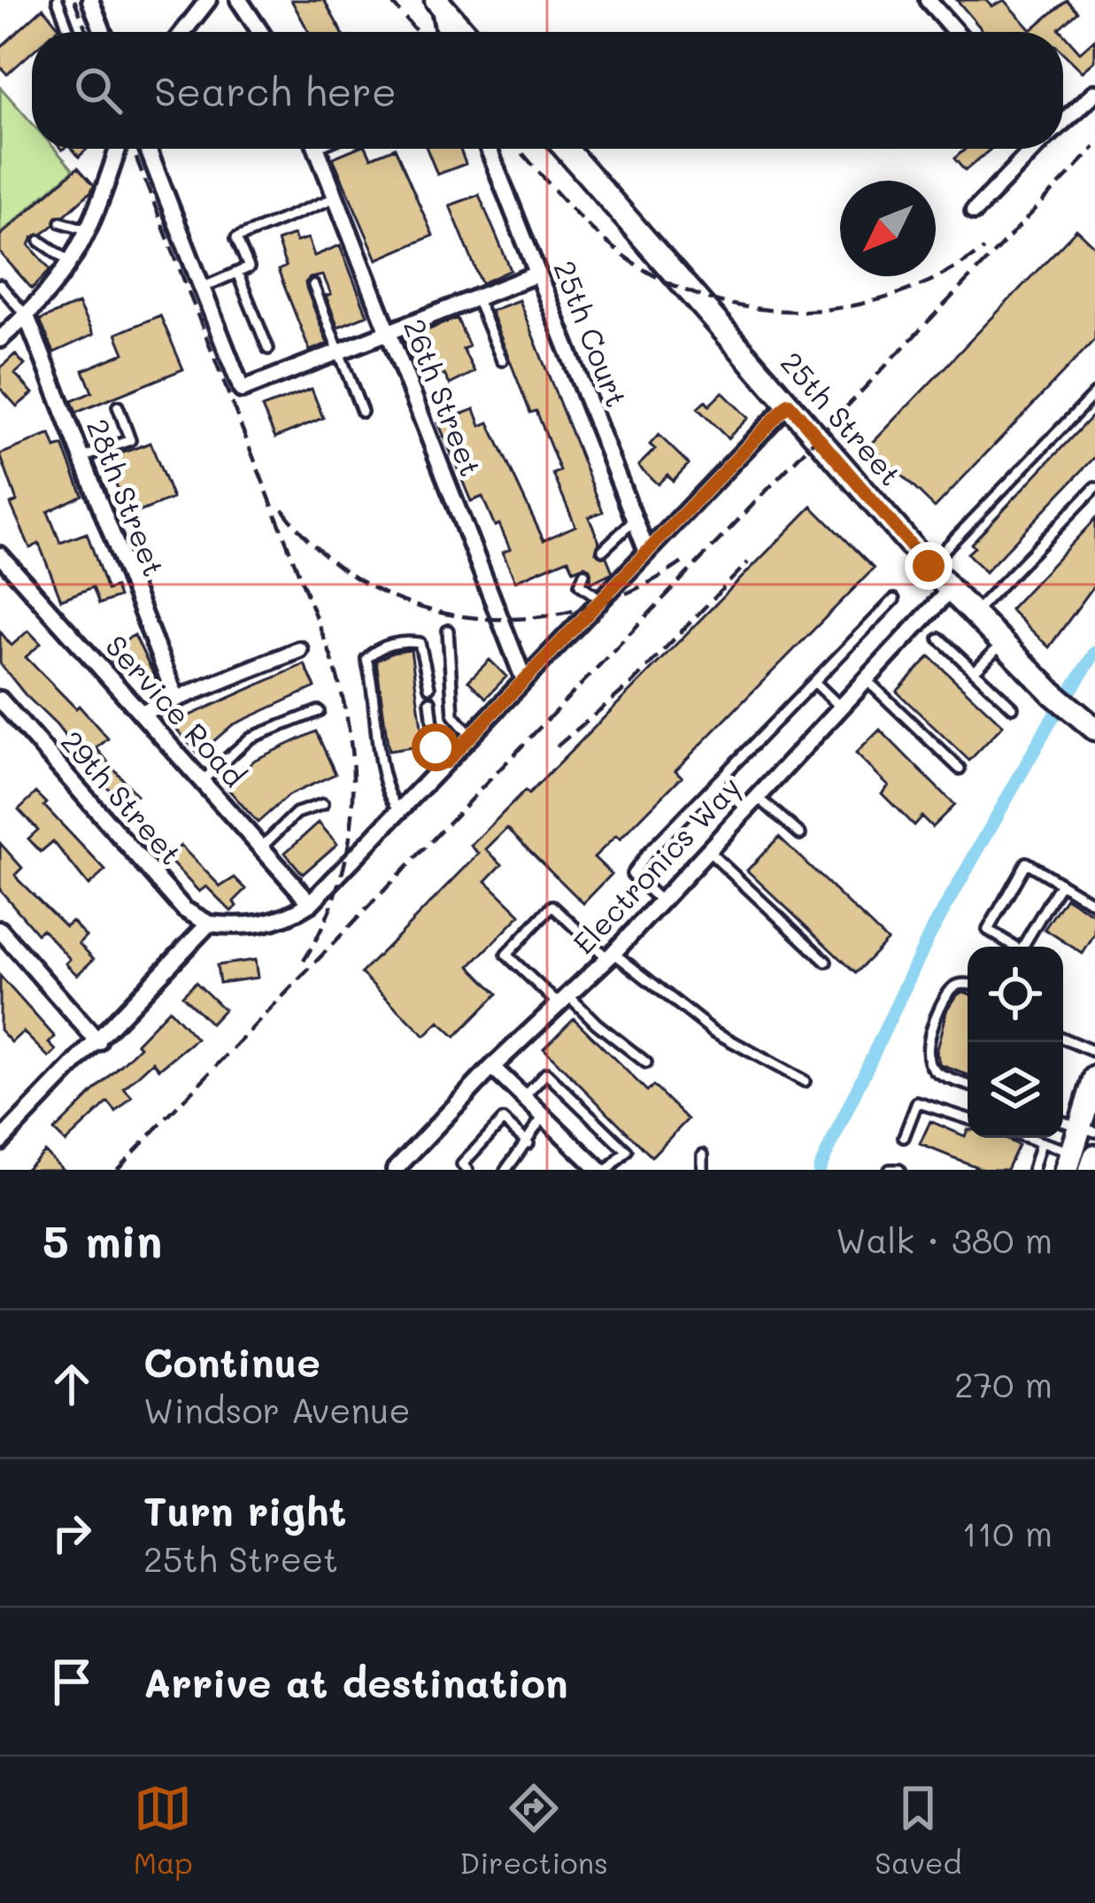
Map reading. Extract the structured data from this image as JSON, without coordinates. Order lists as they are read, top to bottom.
{
  "streets": {
    "main road": ["25th Street"],
    "street": [
      "25th Court",
      "26th Street",
      "28th Street",
      "Service Road",
      "29th Street",
      "Electronics Way"
    ]
  },
  "crossings": [
    ["25th Street", "Electronics Way"]
  ],
  "north": "bottom left",
  "page": {
    "search": "Search here",
    "heading": ["5 min", "Walk · 380 m"],
    "list": [
      ["Continue", "Windsor Avenue", "270 m"],
      ["Turn right", "25th Street", "110 m"],
      "Arrive at destination"
    ],
    "nav": ["Map", "Directions", "Saved"]
  }
}
